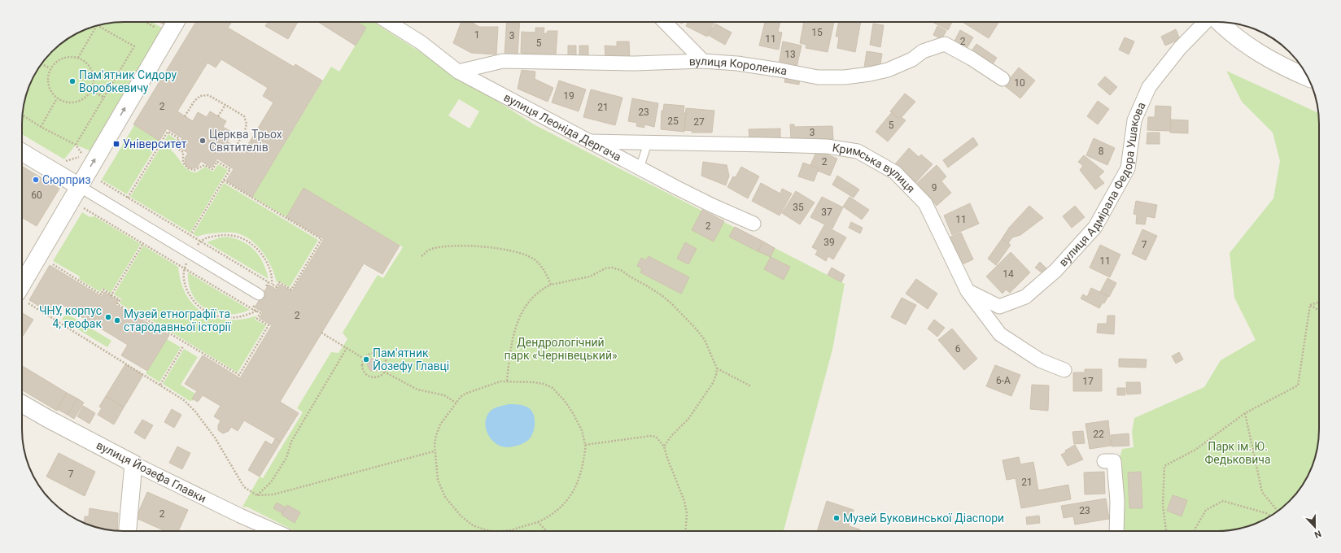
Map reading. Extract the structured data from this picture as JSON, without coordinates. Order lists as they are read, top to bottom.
{
  "streets": {
    "street": [
      "вулиця Короленка",
      "вулиця Леоніда Дергача",
      "Кримська вулиця",
      "вулиця Адмірала Федора Ушакова",
      "вулиця Йозефа Главки"
    ]
  },
  "crossings": [
    ["вулиця Короленка", "вулиця Леоніда Дергача"],
    ["вулиця Леоніда Дергача", "Кримська вулиця"],
    ["Кримська вулиця", "вулиця Адмірала Федора Ушакова"]
  ],
  "parks": ["Дендрологічний парк «Чернівецький»", "Парк ім. Ю. Федьковича"],
  "places": {
    "other": [
      "Пам'ятник Сидору Воробкевичу",
      "Церква Трьох Святителів",
      "Сюрприз",
      "ЧНУ, корпус 4, геофак",
      "Музей етнографії та стародавньої історії",
      "Пам'ятник Йозефу Главці",
      "Музей Буковинської Діаспори"
    ],
    "transit": ["Університет"]
  },
  "house_numbers": [
    "15",
    "1",
    "3",
    "11",
    "2",
    "5",
    "13",
    "10",
    "19",
    "2",
    "21",
    "23",
    "25",
    "27",
    "5",
    "3",
    "8",
    "2",
    "9",
    "60",
    "35",
    "37",
    "11",
    "2",
    "39",
    "7",
    "11",
    "14",
    "2",
    "6",
    "6-А",
    "17",
    "22",
    "7",
    "21",
    "23",
    "2"
  ],
  "north": "bottom"
}
